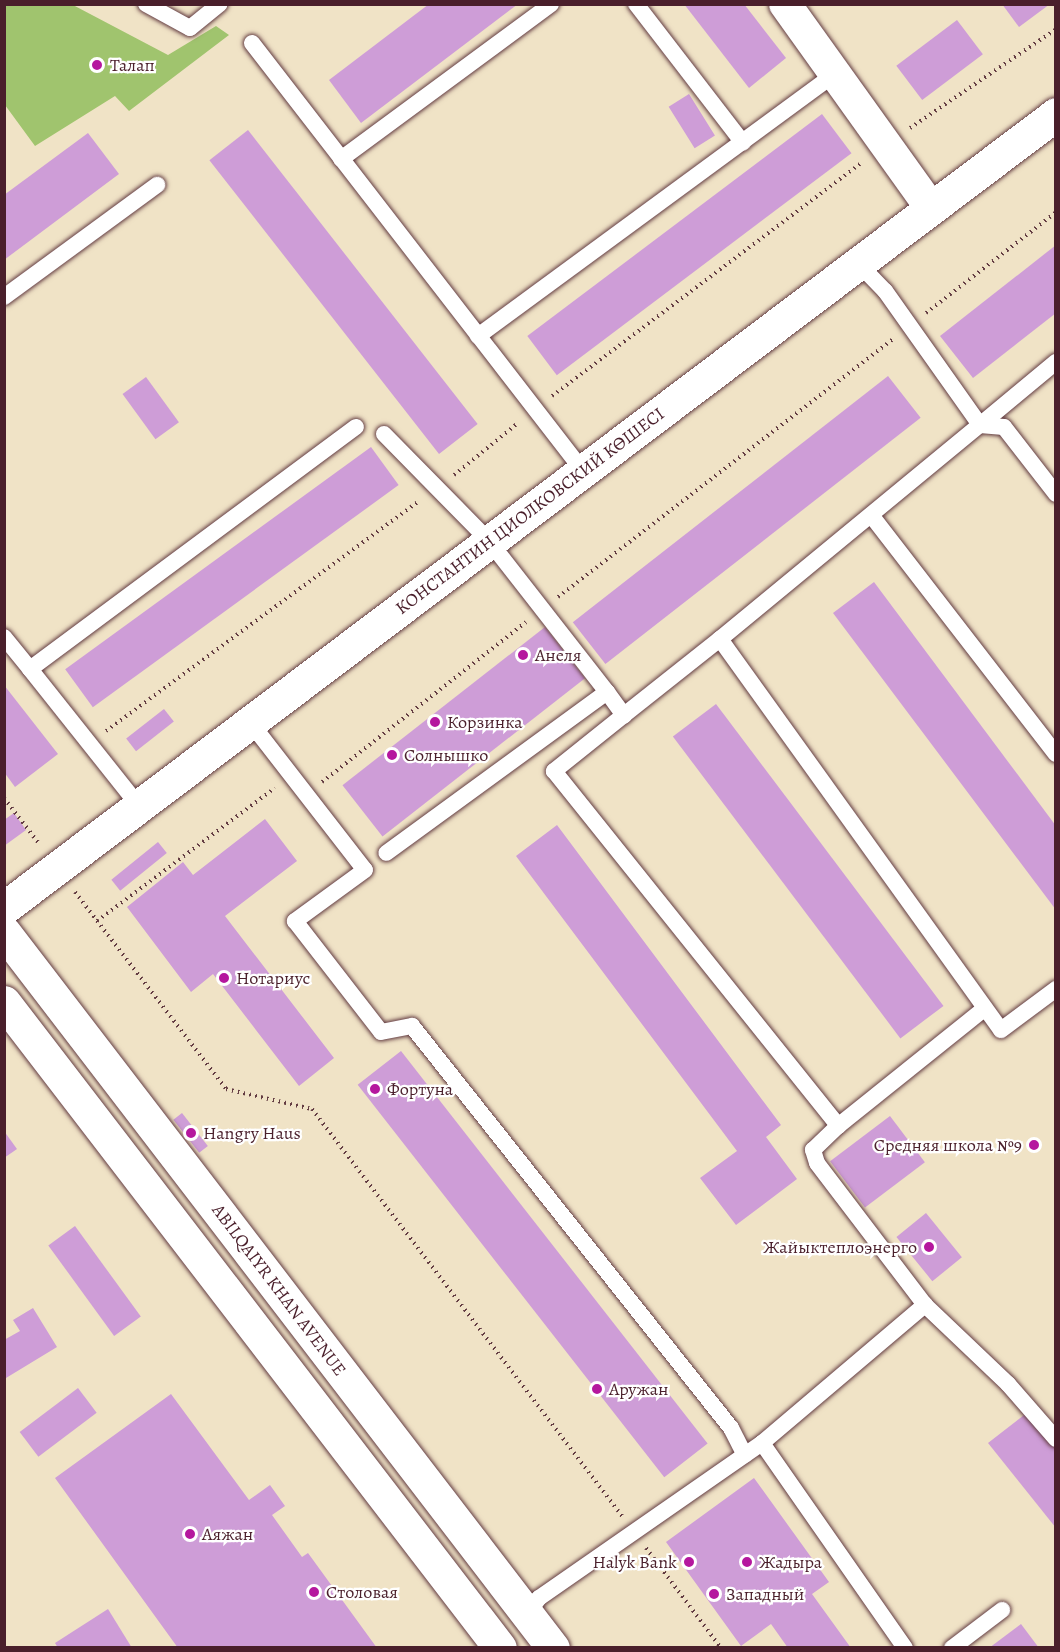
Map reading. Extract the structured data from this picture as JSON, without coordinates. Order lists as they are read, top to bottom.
{
  "streets": {
    "main road": ["КОНСТАНТИН ЦИОЛКОВСКИЙ КӨШЕСІ", "ABILQAIYR KHAN AVENUE"]
  },
  "places": [
    "Талап",
    "Анеля",
    "Корзинка",
    "Солнышко",
    "Нотариус",
    "Фортуна",
    "Hangry Haus",
    "Средняя школа №9",
    "Жайыктеплоэнерго",
    "Аружан",
    "Аяжан",
    "Halyk Bank",
    "Жадыра",
    "Столовая",
    "Западный"
  ]
}
